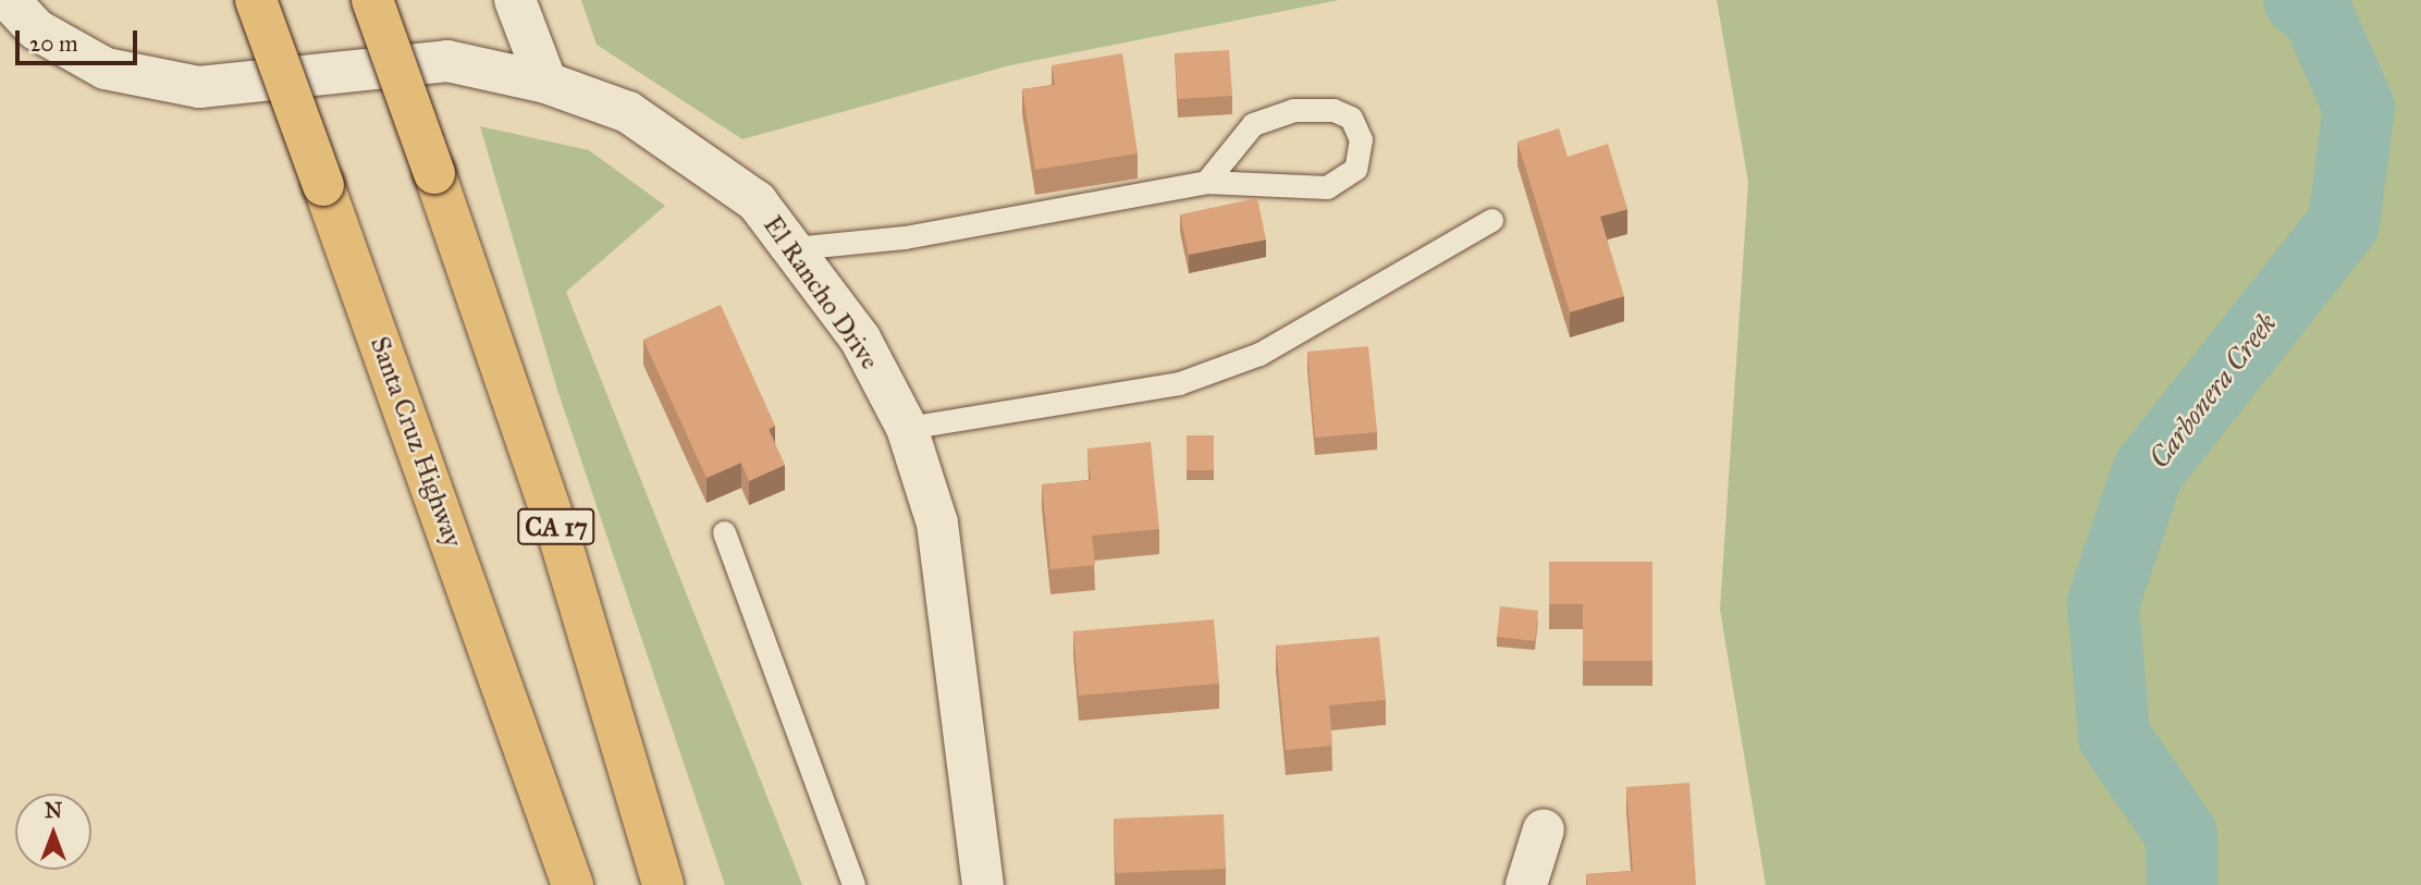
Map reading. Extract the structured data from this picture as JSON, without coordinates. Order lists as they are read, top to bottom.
{
  "streets": {
    "highway": ["Santa Cruz Highway", "CA 17"],
    "street": ["El Rancho Drive"]
  },
  "water": ["Carbonera Creek"],
  "scale_bar": "20 m",
  "north": "top"
}
